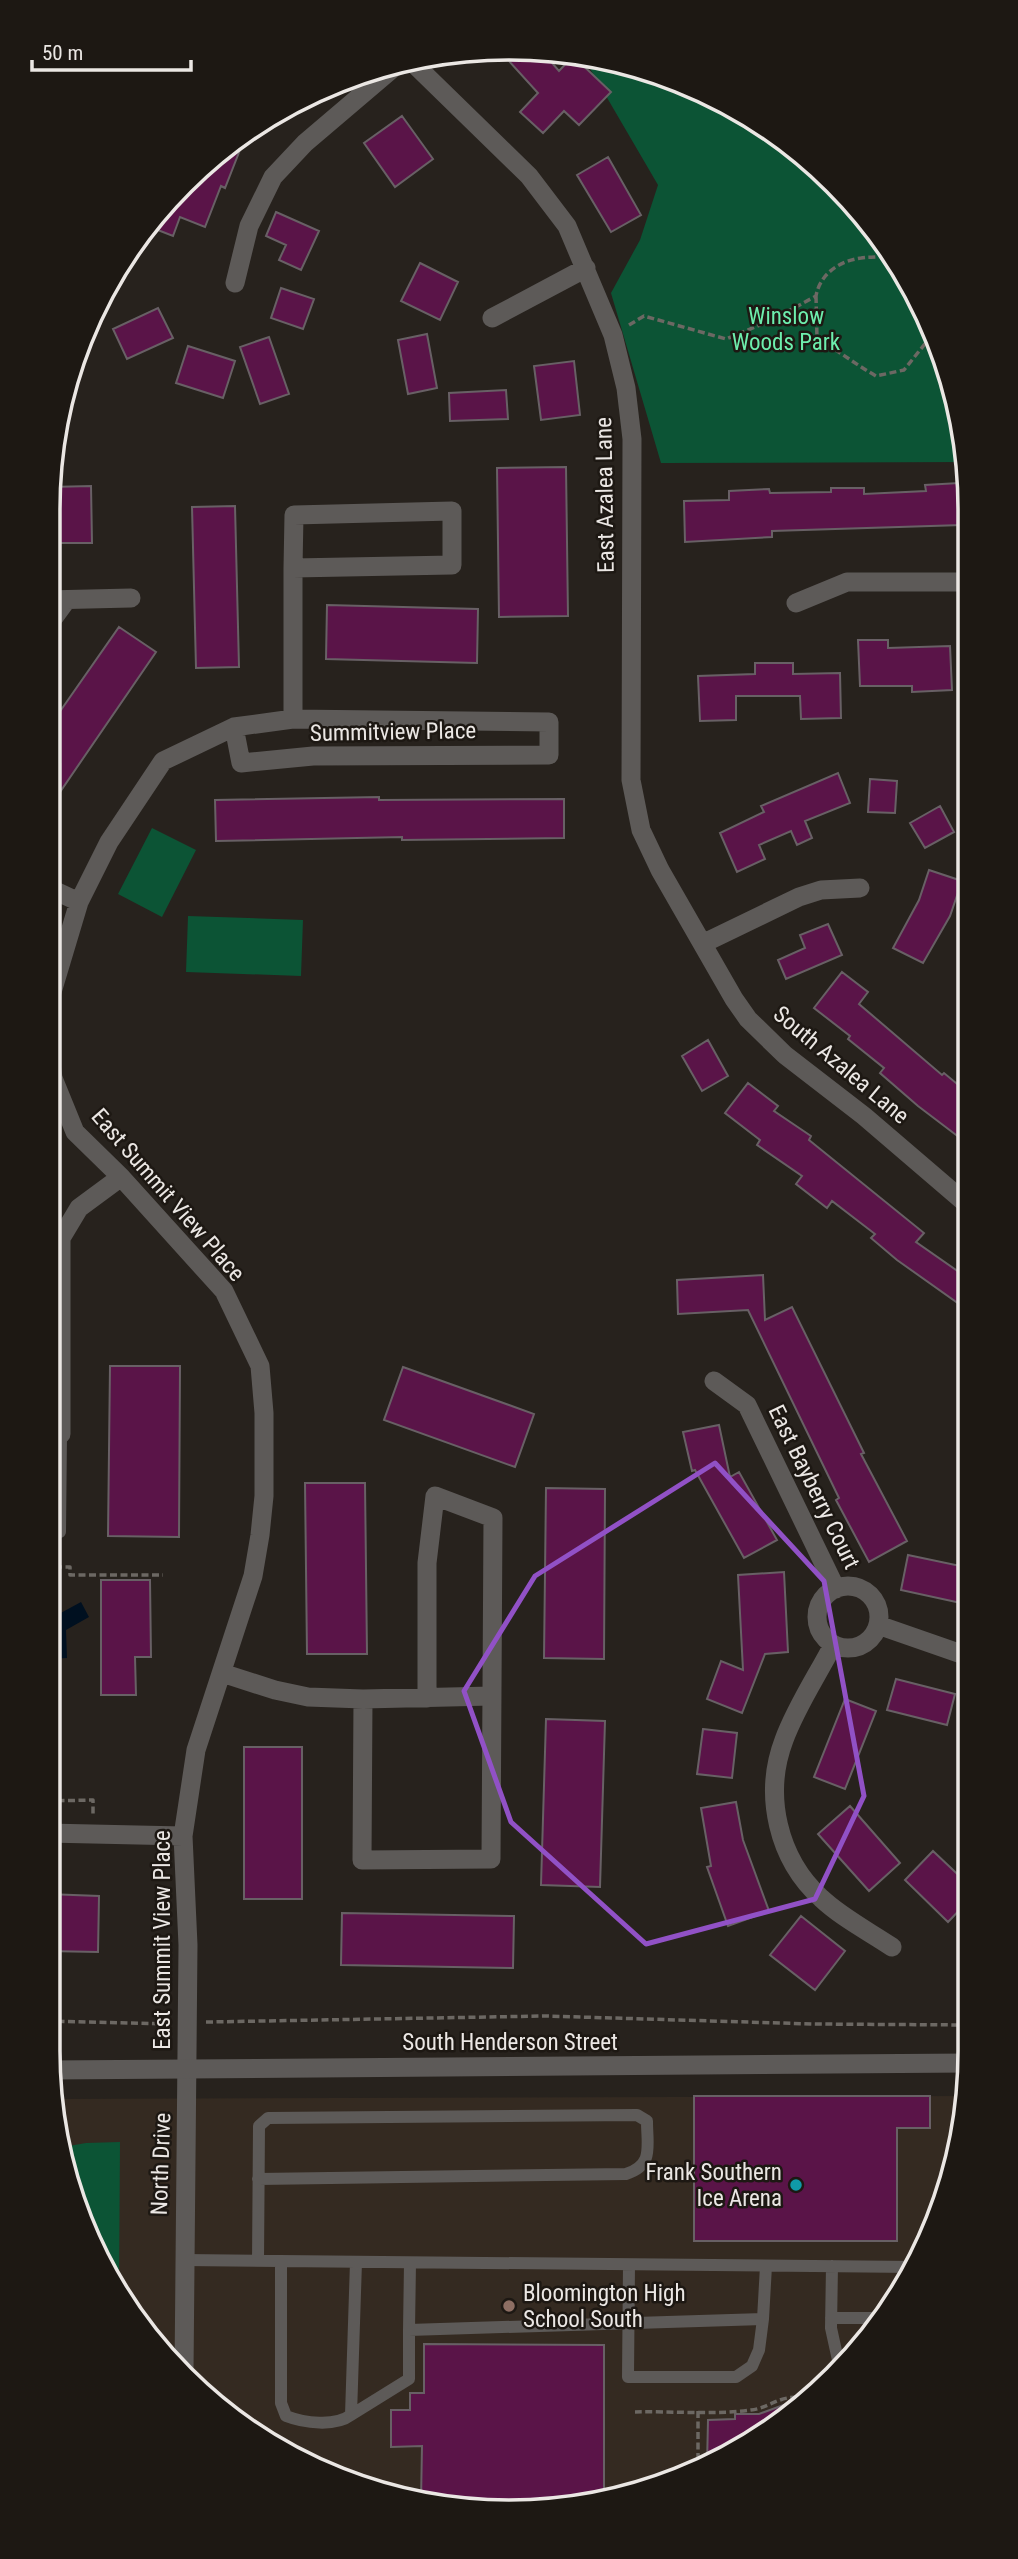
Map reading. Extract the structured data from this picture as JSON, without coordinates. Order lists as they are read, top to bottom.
{
  "streets": {
    "street": [
      "East Azalea Lane",
      "Summitview Place",
      "South Azalea Lane",
      "East Summit View Place",
      "East Bayberry Court",
      "South Henderson Street",
      "North Drive"
    ]
  },
  "crossings": [
    ["East Azalea Lane", "South Azalea Lane"],
    ["Summitview Place", "East Summit View Place"],
    ["East Summit View Place", "South Henderson Street"],
    ["East Summit View Place", "North Drive"],
    ["South Henderson Street", "North Drive"]
  ],
  "parks": ["Winslow Woods Park"],
  "places": ["Frank Southern Ice Arena", "Bloomington High School South"],
  "scale_bar": "50 m"
}
